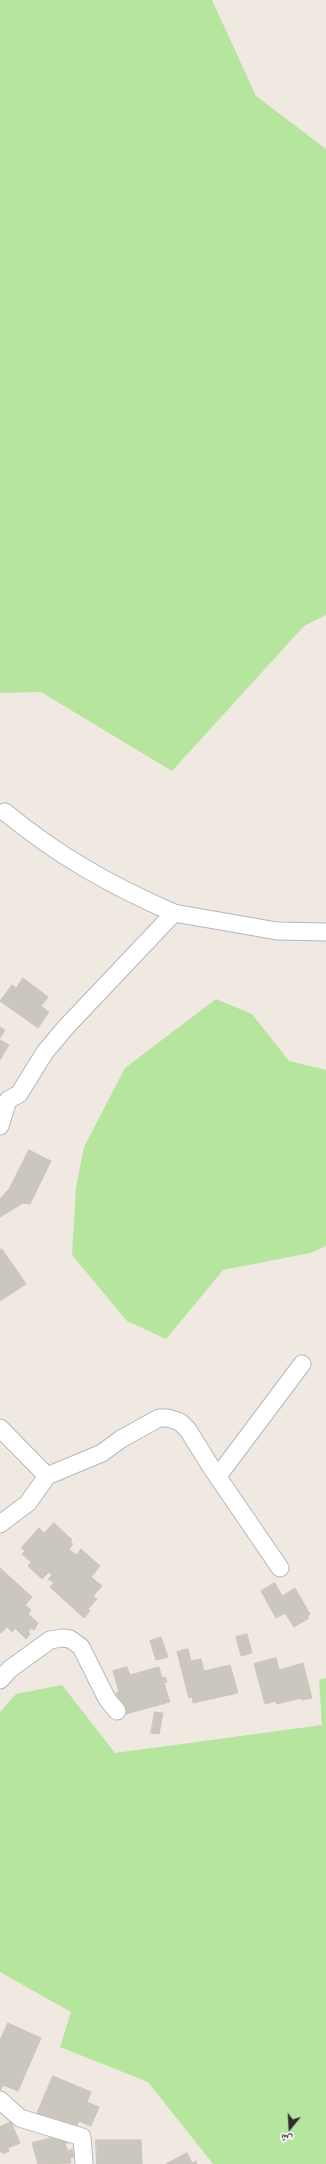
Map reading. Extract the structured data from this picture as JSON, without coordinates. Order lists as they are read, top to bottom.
{
  "north": "bottom"
}
